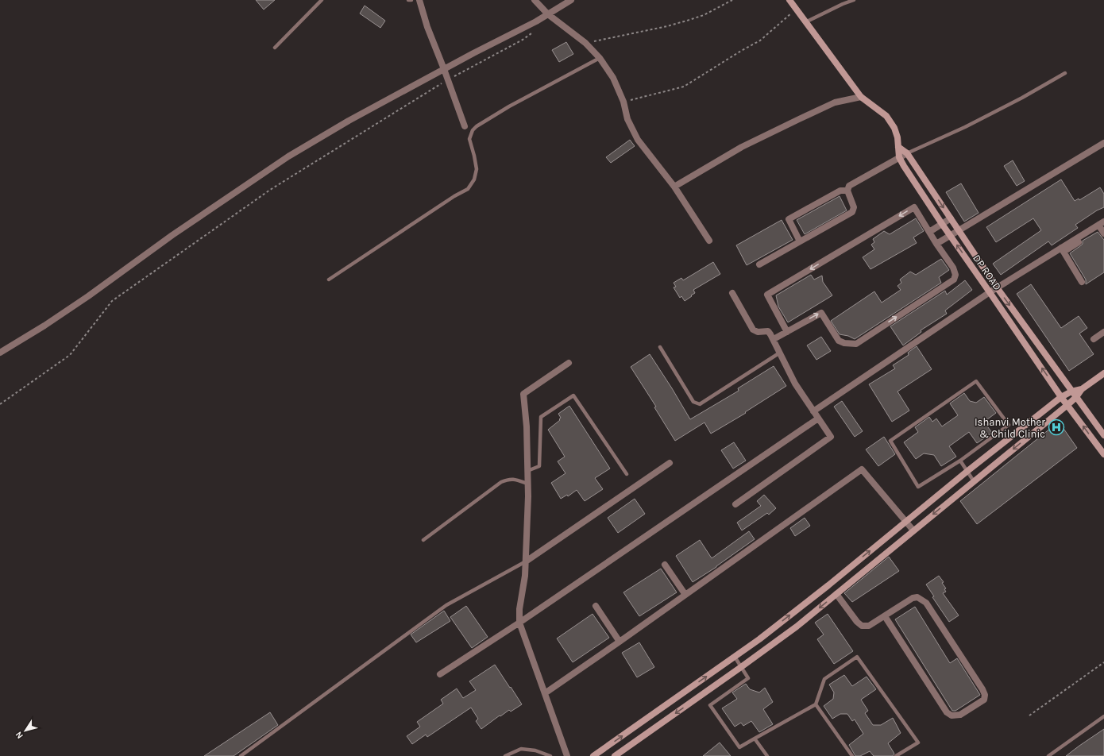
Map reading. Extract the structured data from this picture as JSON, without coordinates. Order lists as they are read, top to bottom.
{
  "streets": {
    "street": ["DP ROAD"]
  },
  "places": {
    "hospital": ["Ishanvi Mother & Child Clinic"]
  },
  "north": "bottom left"
}
